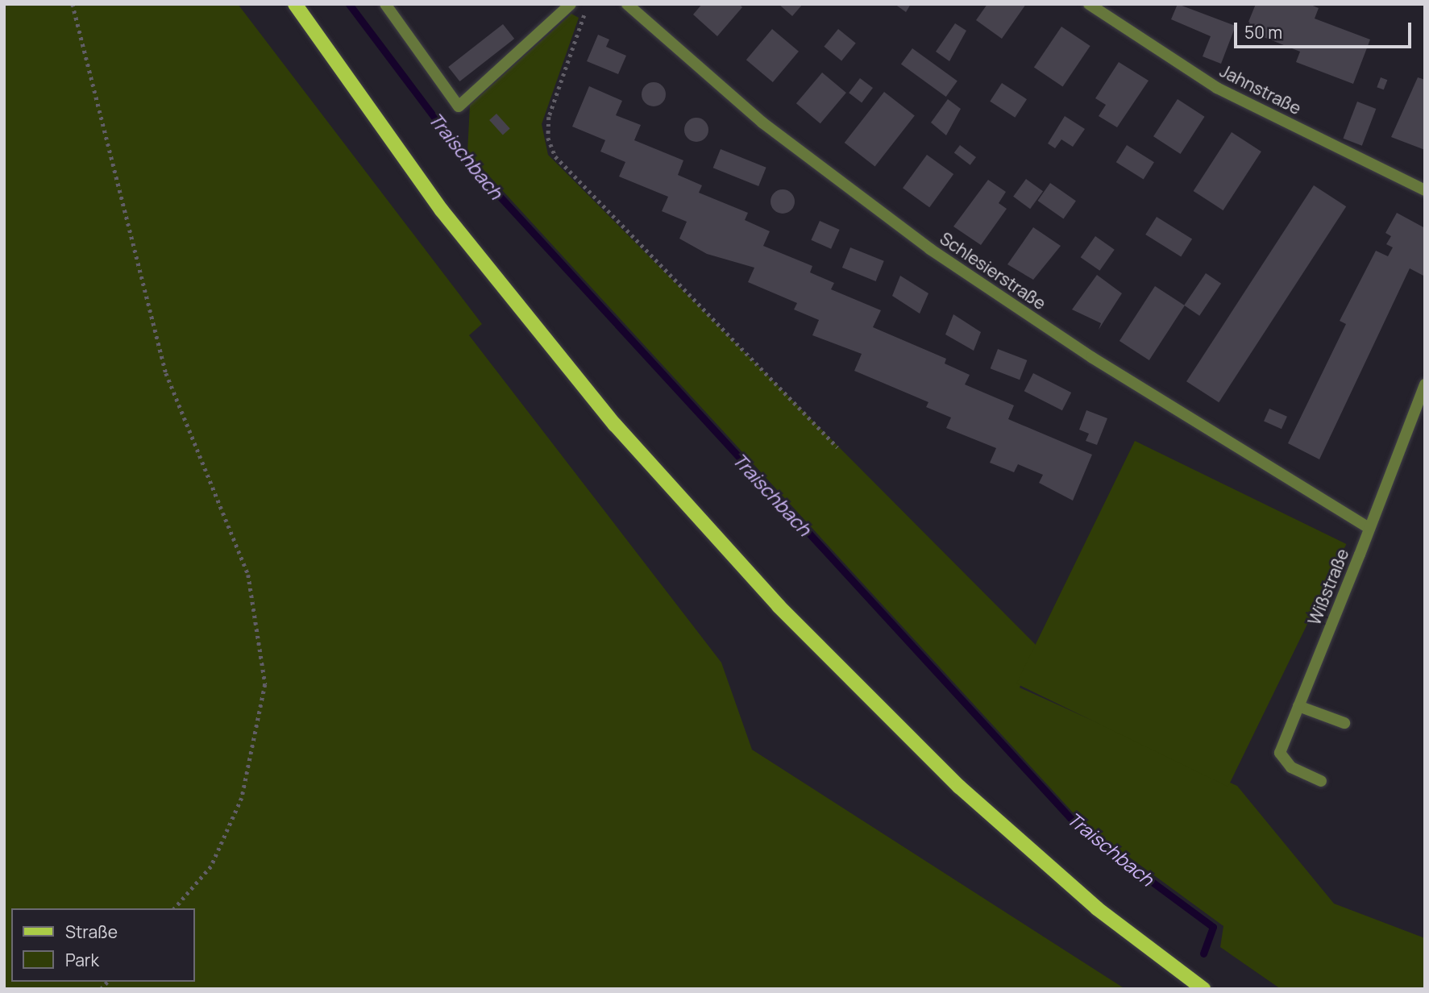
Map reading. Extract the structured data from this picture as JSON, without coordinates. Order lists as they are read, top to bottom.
{
  "streets": {
    "street": ["Jahnstraße", "Schlesierstraße", "Wißstraße"]
  },
  "crossings": [
    ["Schlesierstraße", "Wißstraße"]
  ],
  "water": ["Traischbach"],
  "legend": ["Straße", "Park"],
  "scale_bar": "50 m"
}
